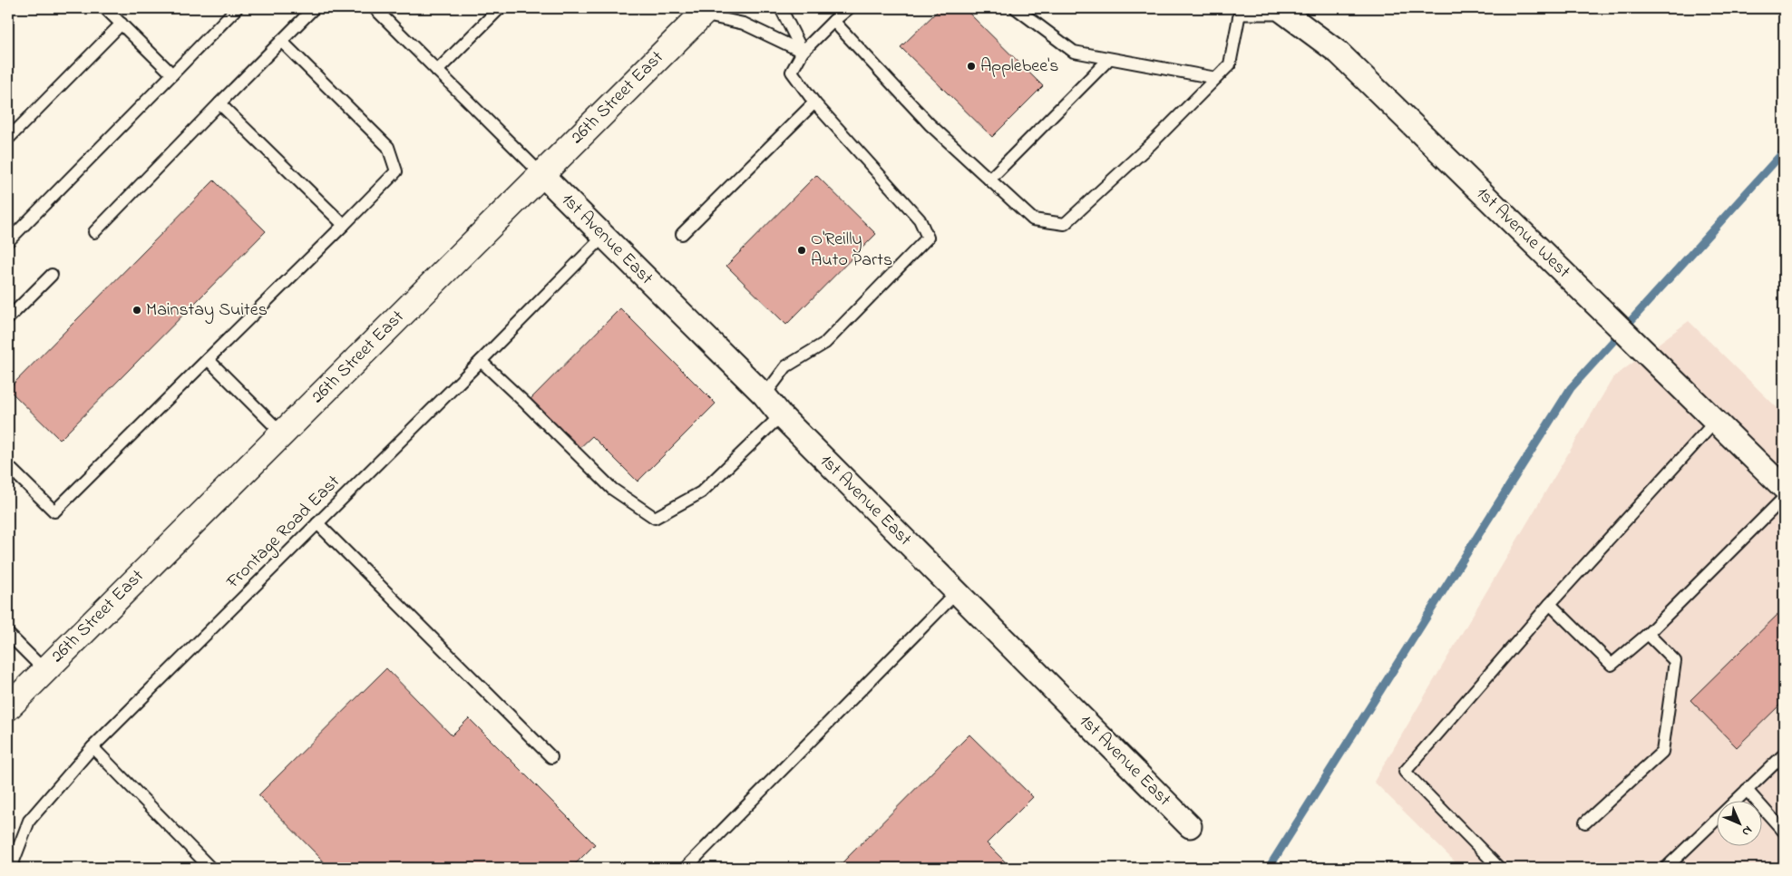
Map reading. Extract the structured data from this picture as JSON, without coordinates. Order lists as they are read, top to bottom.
{
  "streets": {
    "main road": ["26th Street East"],
    "street": ["1st Avenue West", "1st Avenue East"],
    "lane": ["Frontage Road East"]
  },
  "crossings": [
    ["26th Street East", "1st Avenue East"],
    ["1st Avenue East", "Frontage Road East"]
  ],
  "places": ["Applebee's", "O'Reilly Auto Parts", "Mainstay Suites"],
  "north": "bottom right"
}
